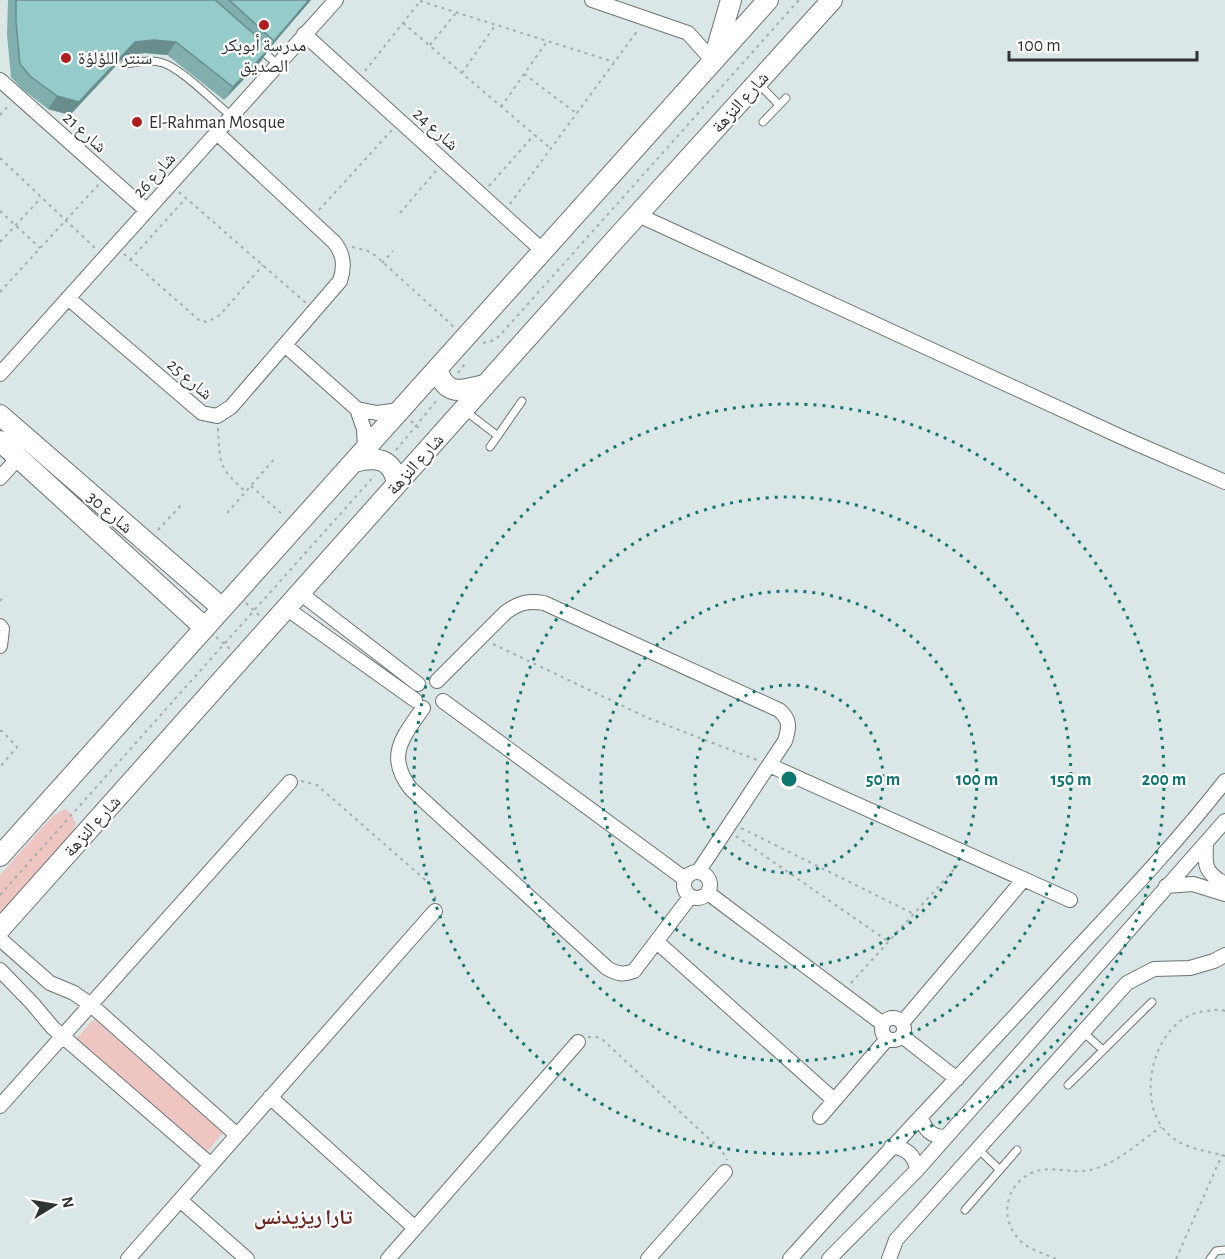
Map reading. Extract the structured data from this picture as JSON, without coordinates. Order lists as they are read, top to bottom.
{
  "streets": {
    "main road": ["شارع النزهة", "شارع 30"],
    "street": [
      "شارع 24",
      "شارع 21",
      "شارع 26",
      "شارع 25"
    ]
  },
  "crossings": [
    ["شارع 24", "شارع 26"],
    ["شارع 21", "شارع 26"],
    ["شارع 26", "شارع 25"]
  ],
  "districts": ["تارا ريزيدنس"],
  "places": ["مدرسة أبوبكر الصديق", "سنتر اللؤلؤة", "El-Rahman Mosque"],
  "scale_bar": "100 m",
  "north": "right",
  "rings": [
    "50 m",
    "100 m",
    "150 m",
    "200 m"
  ]
}
